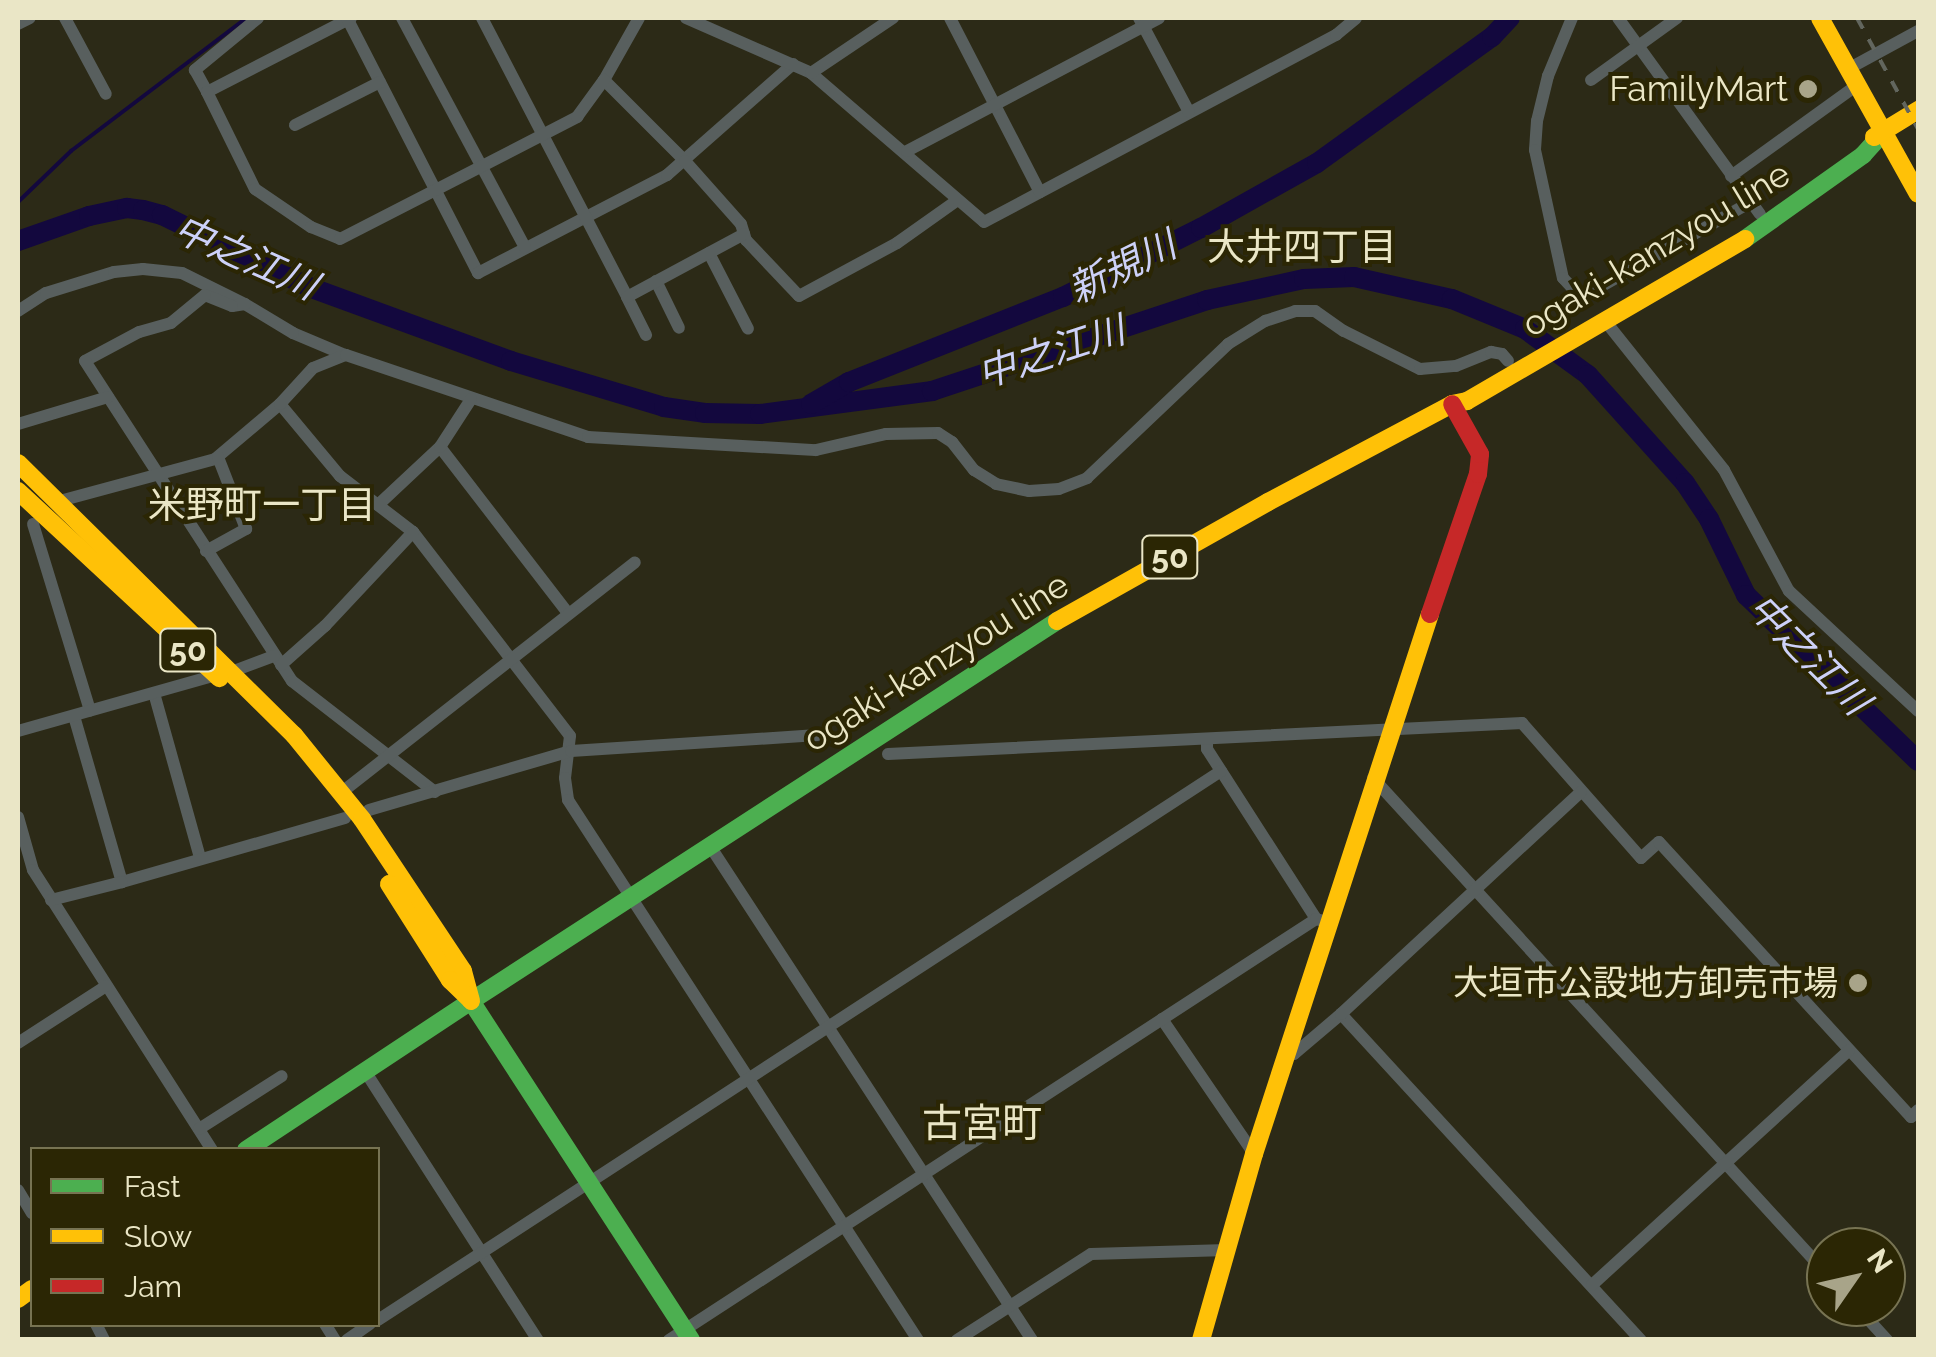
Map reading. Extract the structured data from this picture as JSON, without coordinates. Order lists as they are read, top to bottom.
{
  "streets": {
    "main road": ["ogaki-kanzyou line", "50"]
  },
  "crossings": [
    ["ogaki-kanzyou line", "50"]
  ],
  "districts": ["大井四丁目", "米野町一丁目", "古宮町"],
  "water": ["中之江川", "新規川"],
  "places": ["FamilyMart", "大垣市公設地方卸売市場"],
  "legend": ["Fast", "Slow", "Jam"],
  "north": "top right"
}
